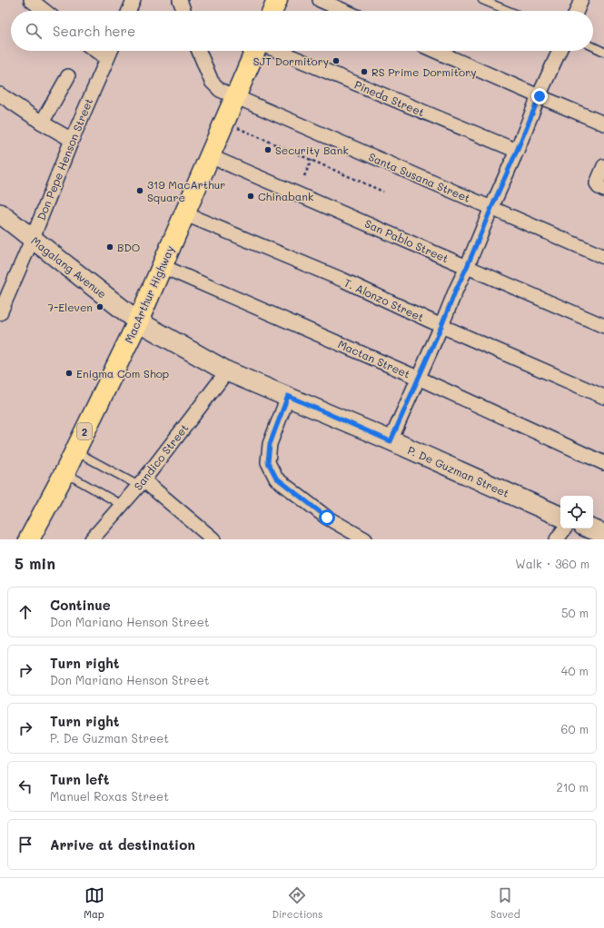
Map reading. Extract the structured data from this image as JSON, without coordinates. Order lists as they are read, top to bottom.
{
  "streets": {
    "highway": ["MacArthur Highway", "2"],
    "street": [
      "Pineda Street",
      "Don Pepe Henson Street",
      "Santa Susana Street",
      "San Pablo Street",
      "Magalang Avenue",
      "T. Alonzo Street",
      "Mactan Street",
      "Sandico Street",
      "P. De Guzman Street"
    ]
  },
  "crossings": [
    ["Don Pepe Henson Street", "Magalang Avenue"],
    ["Santa Susana Street", "MacArthur Highway"],
    ["San Pablo Street", "MacArthur Highway"],
    ["Magalang Avenue", "MacArthur Highway"],
    ["Magalang Avenue", "P. De Guzman Street"],
    ["MacArthur Highway", "T. Alonzo Street"],
    ["MacArthur Highway", "Mactan Street"],
    ["MacArthur Highway", "P. De Guzman Street"],
    ["Sandico Street", "P. De Guzman Street"]
  ],
  "places": [
    "SJT Dormitory",
    "RS Prime Dormitory",
    "Security Bank",
    "319 MacArthur Square",
    "Chinabank",
    "BDO",
    "7-Eleven",
    "Enigma Com Shop"
  ],
  "page": {
    "search": "Search here",
    "heading": ["5 min", "Walk · 360 m"],
    "list": [
      ["Continue", "Don Mariano Henson Street", "50 m"],
      ["Turn right", "Don Mariano Henson Street", "40 m"],
      ["Turn right", "P. De Guzman Street", "60 m"],
      ["Turn left", "Manuel Roxas Street", "210 m"],
      "Arrive at destination"
    ],
    "nav": ["Map", "Directions", "Saved"]
  }
}
